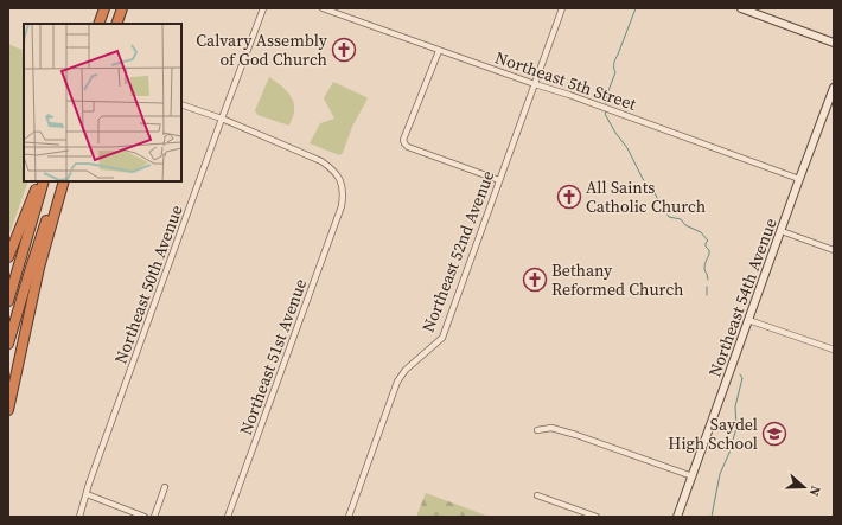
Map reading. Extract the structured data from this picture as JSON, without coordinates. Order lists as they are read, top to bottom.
{
  "streets": {
    "main road": ["Northeast 54th Avenue"],
    "street": [
      "Northeast 5th Street",
      "Northeast 52nd Avenue",
      "Northeast 50th Avenue",
      "Northeast 51st Avenue"
    ]
  },
  "crossings": [
    ["Northeast 5th Street", "Northeast 52nd Avenue"],
    ["Northeast 5th Street", "Northeast 54th Avenue"],
    ["Northeast 50th Avenue", "Northeast 51st Avenue"]
  ],
  "places": {
    "church": ["Calvary Assembly of God Church", "All Saints Catholic Church", "Bethany Reformed Church"],
    "school or university": ["Saydel High School"]
  },
  "north": "right"
}
